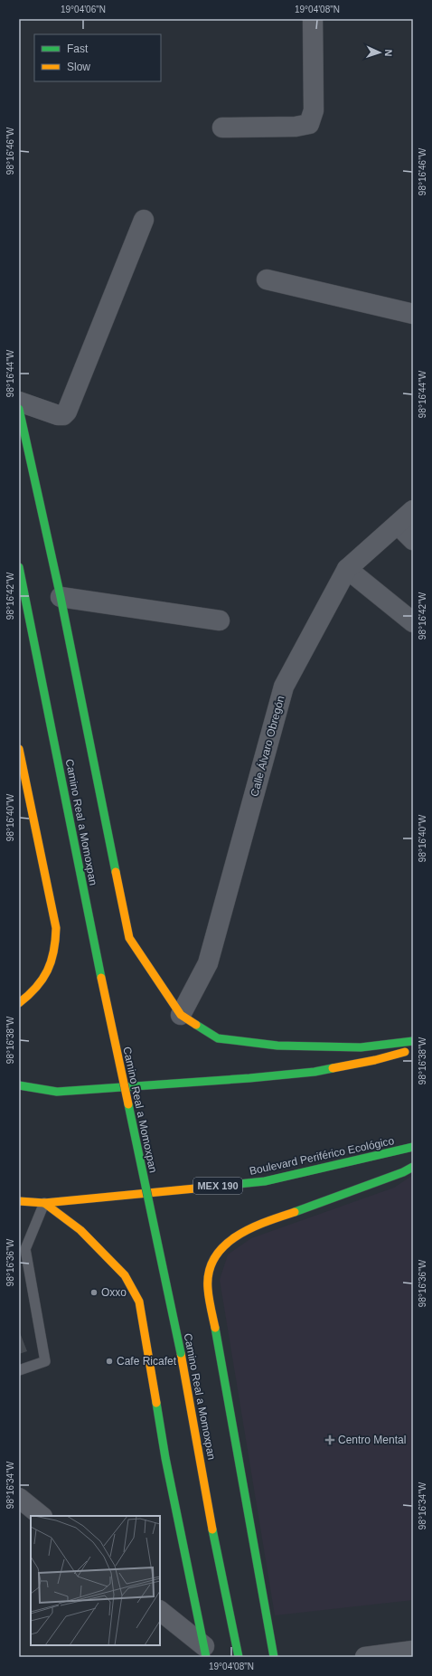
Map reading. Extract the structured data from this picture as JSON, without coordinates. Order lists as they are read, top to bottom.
{
  "streets": {
    "main road": ["Camino Real a Momoxpan", "Boulevard Periférico Ecológico", "MEX 190"],
    "street": ["Calle Álvaro Obregón"]
  },
  "places": {
    "other": ["Oxxo", "Cafe Ricafet"],
    "health": ["Centro Mental"]
  },
  "legend": ["Fast", "Slow"],
  "north": "right",
  "coordinates": [
    "19°04'06\"N",
    "19°04'08\"N",
    "98°16'46\"W",
    "98°16'44\"W",
    "98°16'42\"W",
    "98°16'40\"W",
    "98°16'38\"W",
    "98°16'36\"W",
    "98°16'34\"W"
  ]
}
